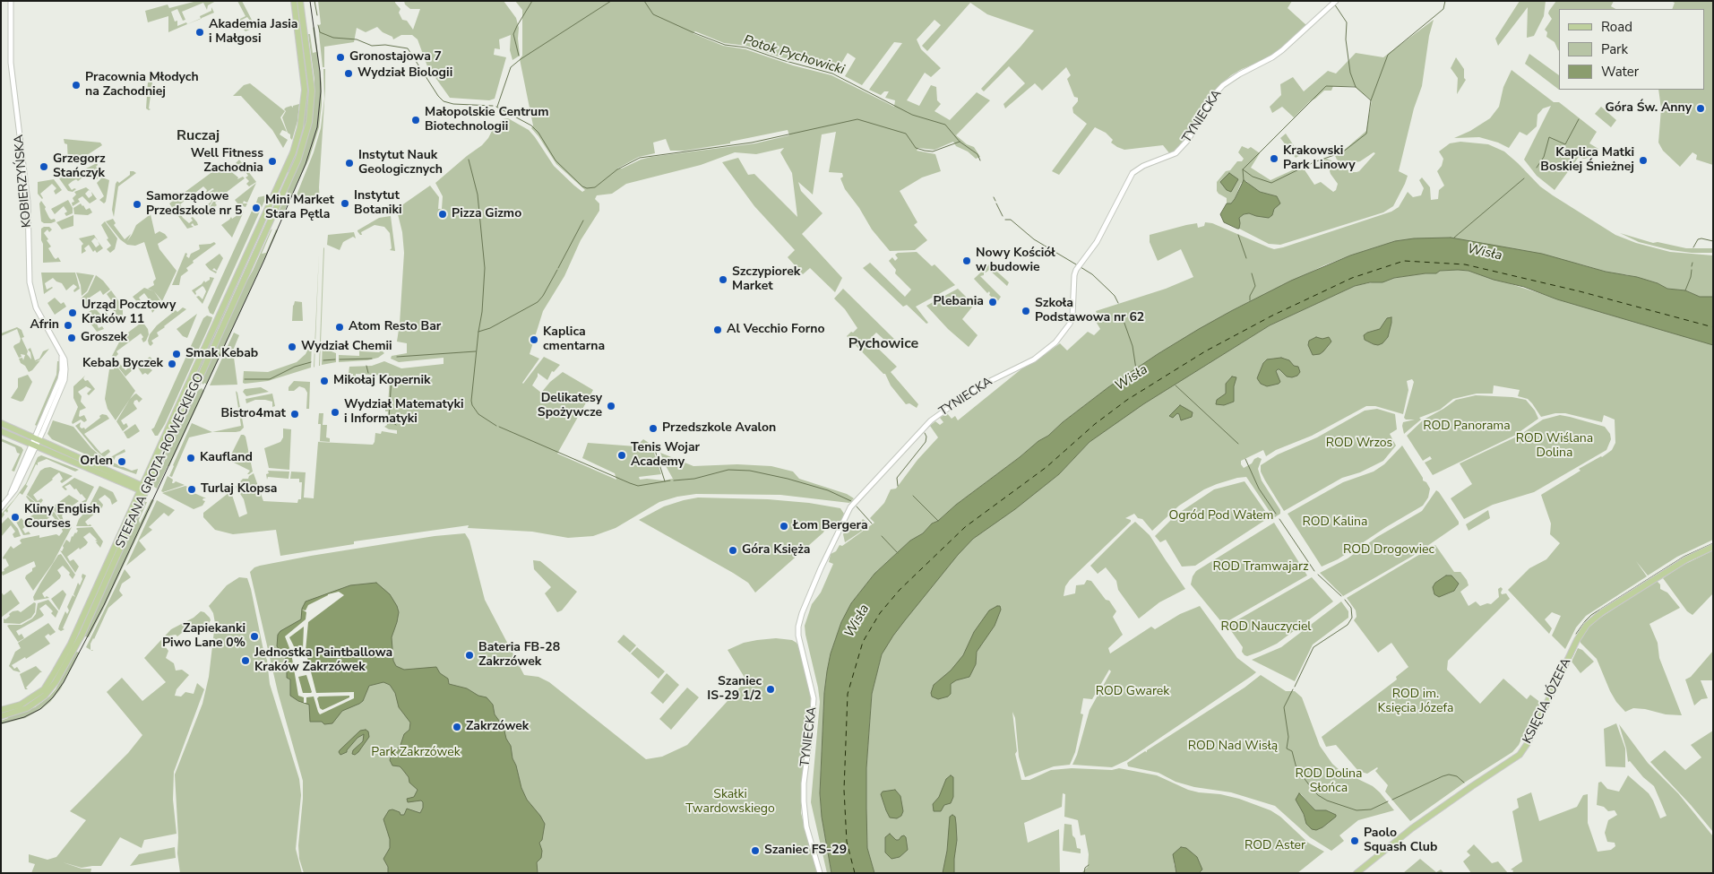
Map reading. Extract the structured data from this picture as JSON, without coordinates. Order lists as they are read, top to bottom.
{
  "streets": {
    "main road": ["STEFANA GROTA-ROWECKIEGO", "KSIĘCIA JÓZEFA"],
    "street": ["TYNIECKA", "KOBIERZYŃSKA"]
  },
  "districts": ["Ruczaj", "Pychowice"],
  "water": ["Potok Pychowicki", "Wisła"],
  "parks": [
    "ROD Panorama",
    "ROD Wiślana Dolina",
    "ROD Wrzos",
    "Ogród Pod Wałem",
    "ROD Kalina",
    "ROD Drogowiec",
    "ROD Tramwajarz",
    "ROD Nauczyciel",
    "ROD Gwarek",
    "ROD im. Księcia Józefa",
    "ROD Nad Wisłą",
    "Park Zakrzówek",
    "ROD Dolina Słońca",
    "Skałki Twardowskiego",
    "ROD Aster"
  ],
  "places": [
    "Akademia Jasia i Małgosi",
    "Gronostajowa 7",
    "Wydział Biologii",
    "Pracownia Młodych na Zachodniej",
    "Góra Św. Anny",
    "Małopolskie Centrum Biotechnologii",
    "Krakowski Park Linowy",
    "Kaplica Matki Boskiej Śnieżnej",
    "Well Fitness Zachodnia",
    "Instytut Nauk Geologicznych",
    "Grzegorz Stańczyk",
    "Instytut Botaniki",
    "Samorządowe Przedszkole nr 5",
    "Mini Market Stara Pętla",
    "Pizza Gizmo",
    "Nowy Kościół w budowie",
    "Szczypiorek Market",
    "Plebania",
    "Szkoła Podstawowa nr 62",
    "Urząd Pocztowy Kraków 11",
    "Afrin",
    "Atom Resto Bar",
    "Al Vecchio Forno",
    "Groszek",
    "Kaplica cmentarna",
    "Wydział Chemii",
    "Smak Kebab",
    "Kebab Byczek",
    "Mikołaj Kopernik",
    "Delikatesy Spożywcze",
    "Wydział Matematyki i Informatyki",
    "Bistro4mat",
    "Przedszkole Avalon",
    "Tenis Wojar Academy",
    "Kaufland",
    "Orlen",
    "Turlaj Klopsa",
    "Kliny English Courses",
    "Łom Bergera",
    "Góra Księża",
    "Zapiekanki Piwo Lane 0%",
    "Bateria FB-28 Zakrzówek",
    "Jednostka Paintballowa Kraków Zakrzówek",
    "Szaniec IS-29 1/2",
    "Zakrzówek",
    "Paolo Squash Club",
    "Szaniec FS-29"
  ],
  "legend": ["Road", "Park", "Water"]
}
